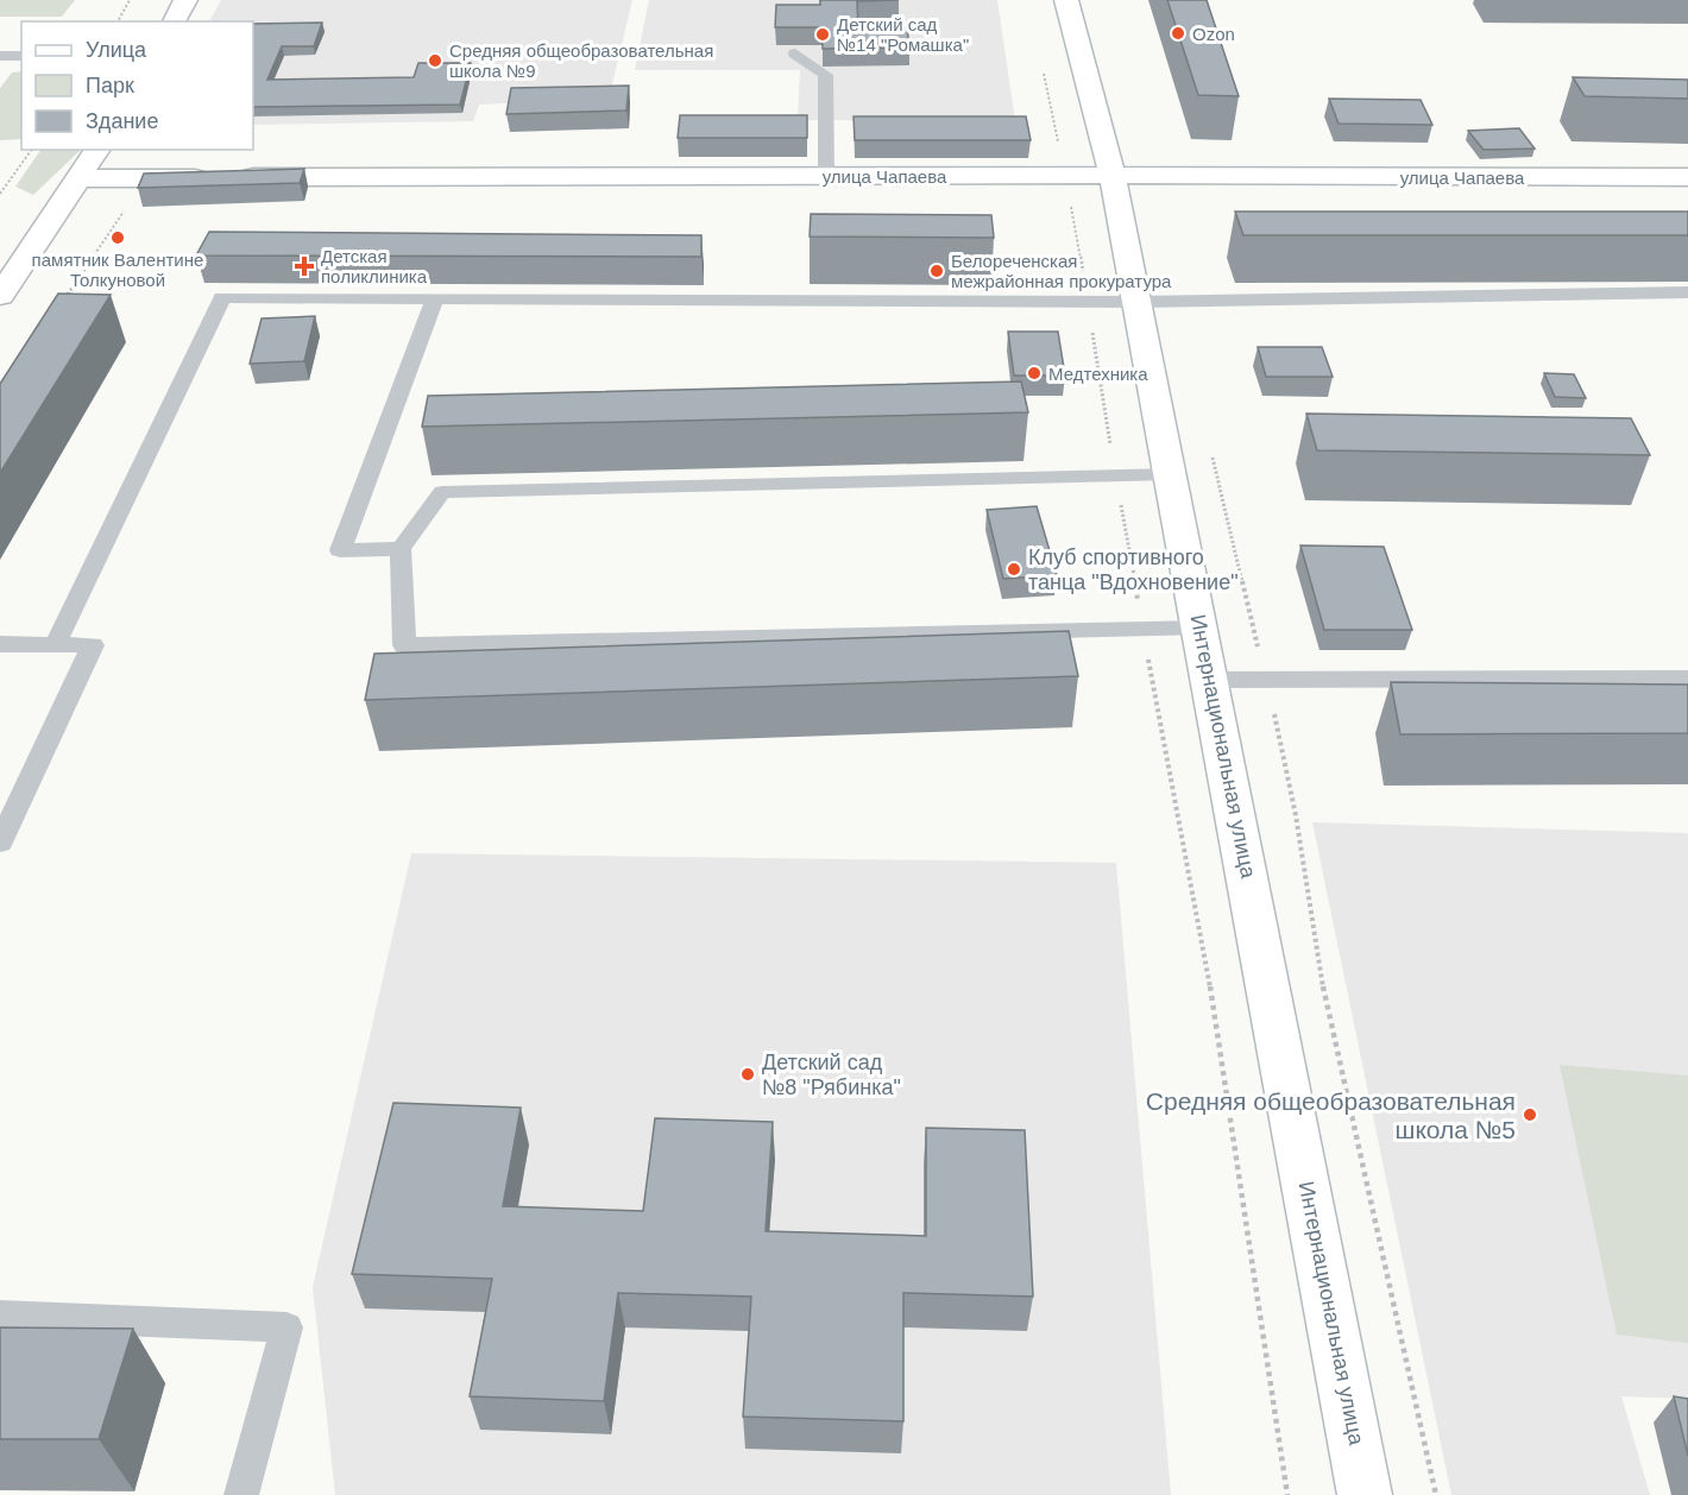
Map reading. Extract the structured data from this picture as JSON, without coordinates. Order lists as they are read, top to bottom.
{
  "streets": {
    "street": ["улица Чапаева", "Интернациональная улица"]
  },
  "crossings": [
    ["улица Чапаева", "Интернациональная улица"]
  ],
  "places": {
    "other": [
      "Ozon",
      "Детский сад №14 \"Ромашка\"",
      "Средняя общеобразовательная школа №9",
      "памятник Валентине Толкуновой",
      "Белореченская межрайонная прокуратура",
      "Медтехника",
      "Клуб спортивного танца \"Вдохновение\"",
      "Детский сад №8 \"Рябинка\"",
      "Средняя общеобразовательная школа №5"
    ],
    "health": ["Детская поликлиника"]
  },
  "legend": ["Улица", "Парк", "Здание"]
}
